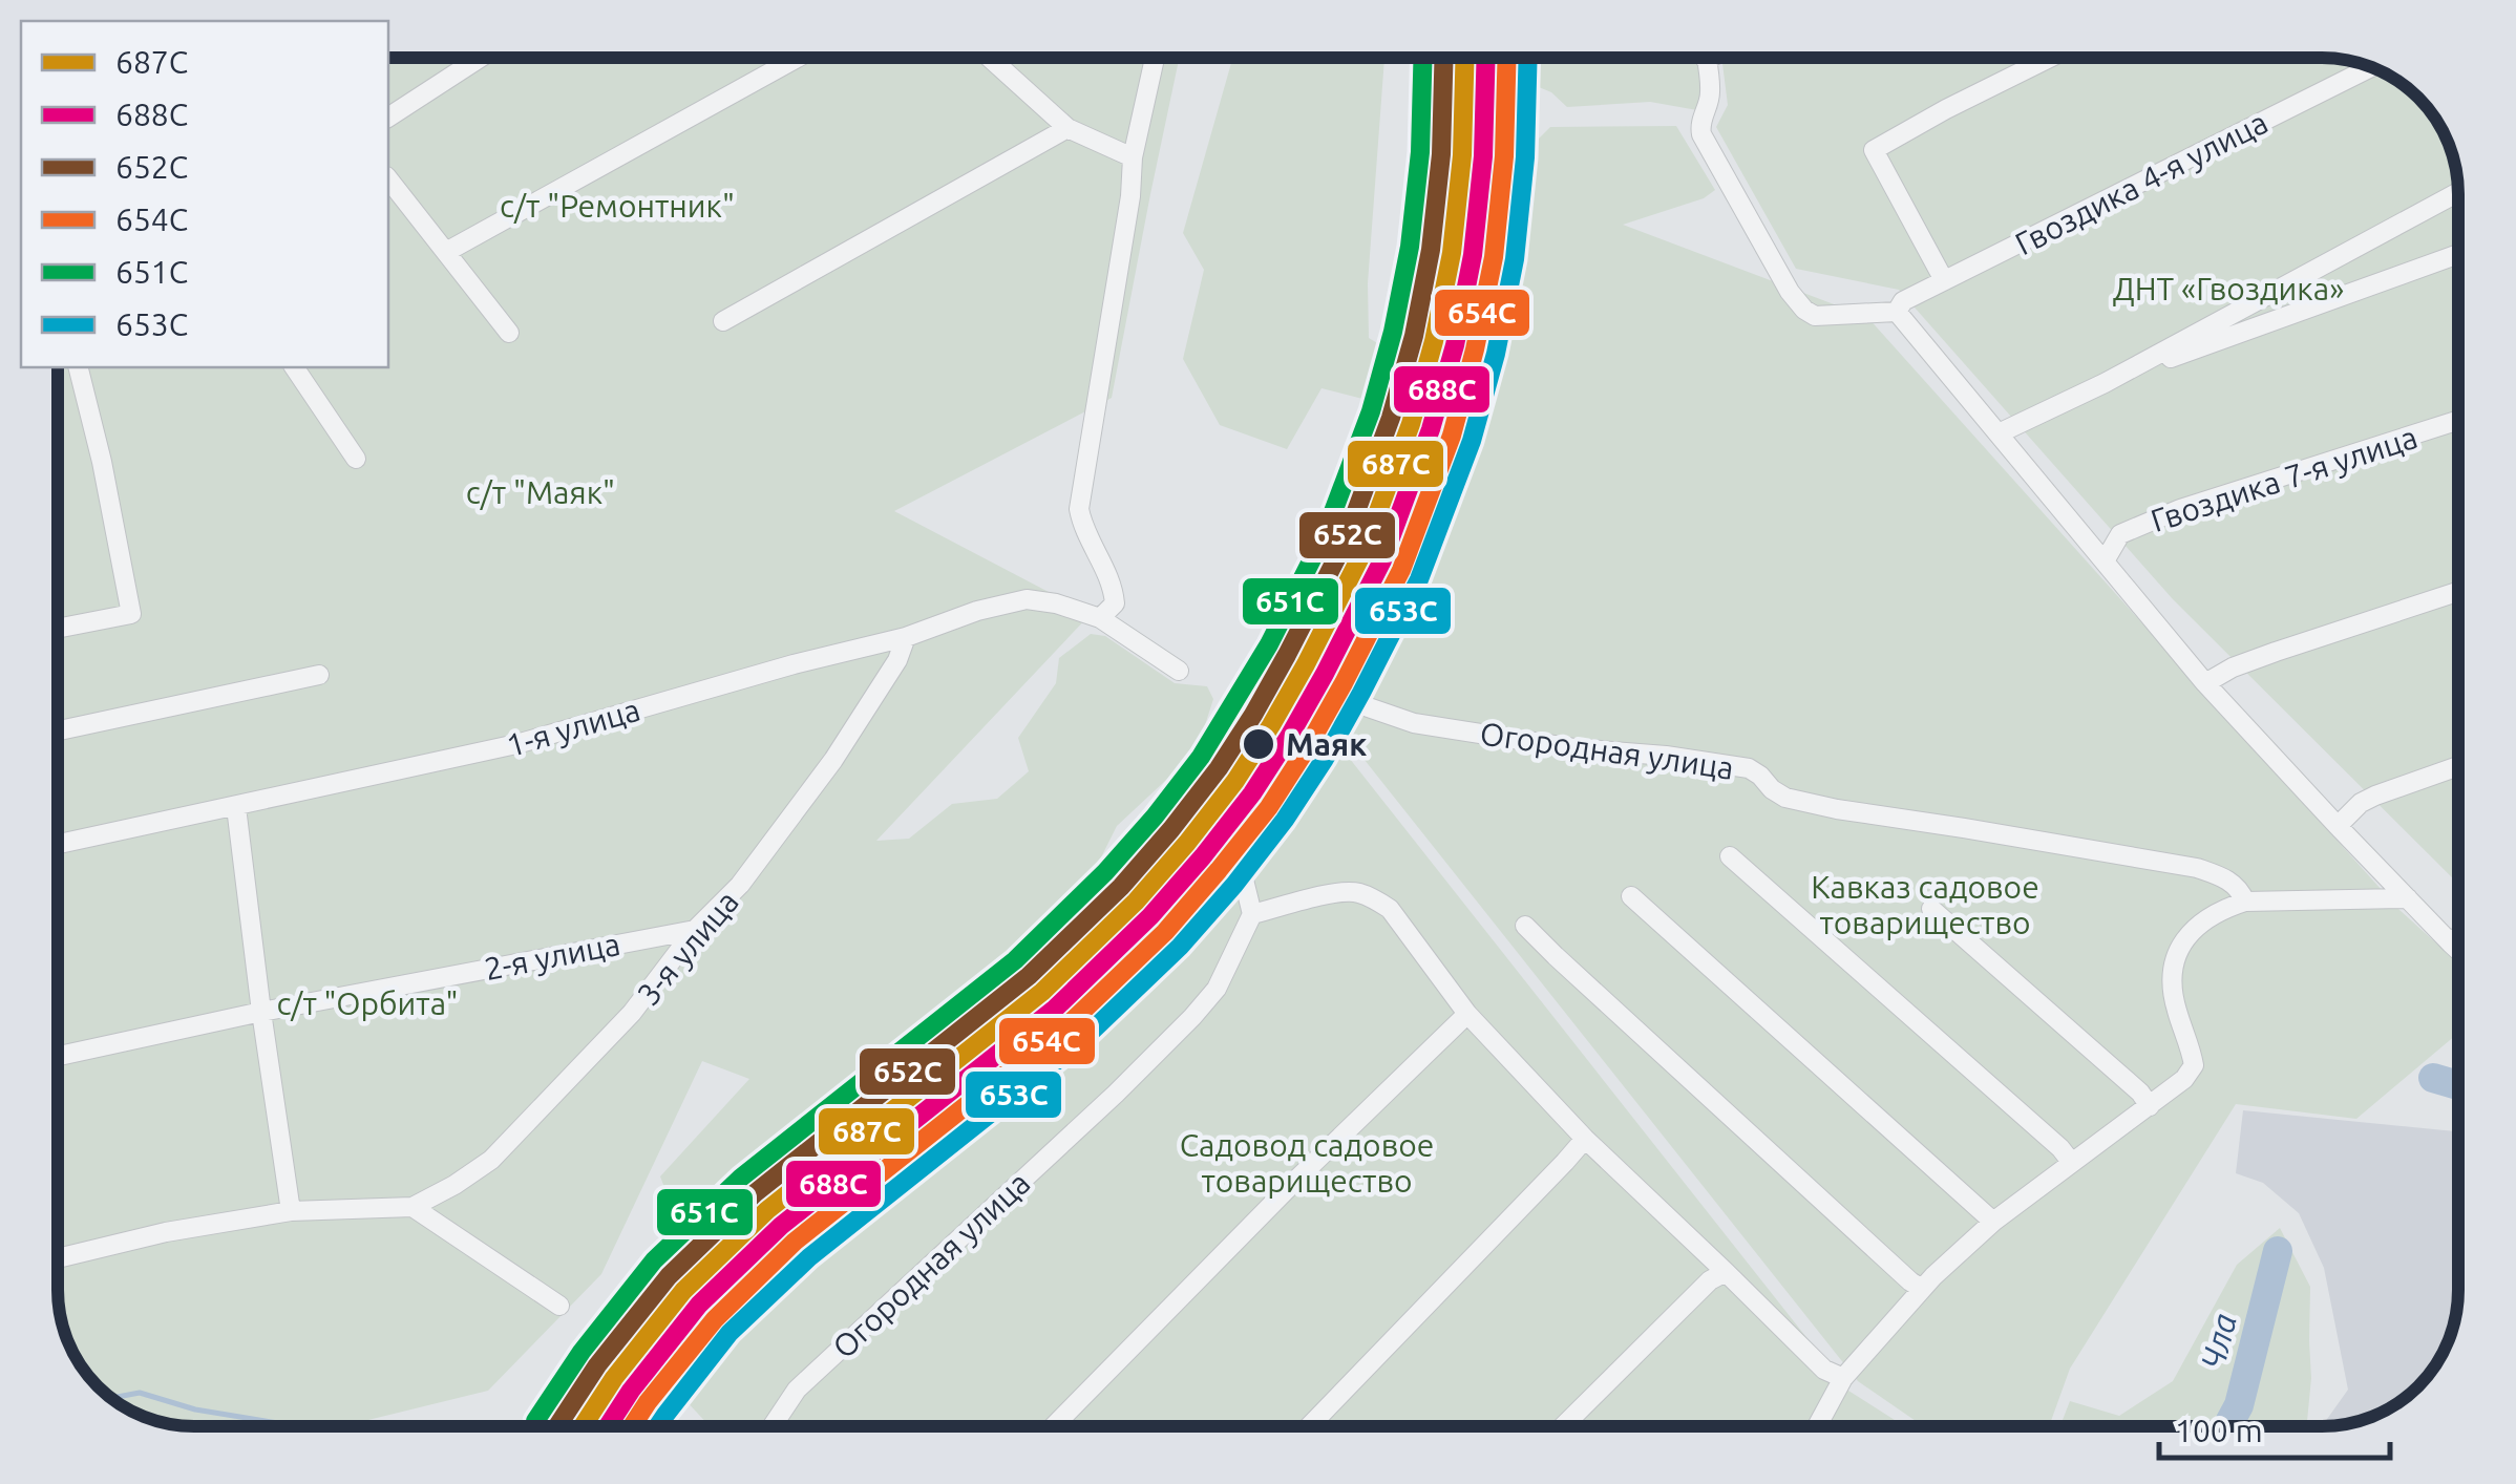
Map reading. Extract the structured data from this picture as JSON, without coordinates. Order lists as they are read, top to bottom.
{
  "streets": {
    "street": [
      "Гвоздика 4-я улица",
      "Гвоздика 7-я улица",
      "1-я улица",
      "Огородная улица",
      "3-я улица",
      "2-я улица"
    ]
  },
  "crossings": [
    ["1-я улица", "3-я улица"],
    ["3-я улица", "2-я улица"]
  ],
  "water": ["Чла"],
  "parks": [
    "с/т \"Ремонтник\"",
    "ДНТ «Гвоздика»",
    "с/т \"Маяк\"",
    "Кавказ садовое товарищество",
    "с/т \"Орбита\"",
    "Садовод садовое товарищество"
  ],
  "places": ["Маяк"],
  "lines": [
    "transit line 687С",
    "transit line 688С",
    "transit line 652С",
    "transit line 654С",
    "transit line 651С",
    "transit line 653С"
  ],
  "legend": [
    "687С",
    "688С",
    "652С",
    "654С",
    "651С",
    "653С"
  ],
  "scale_bar": "100 m"
}
